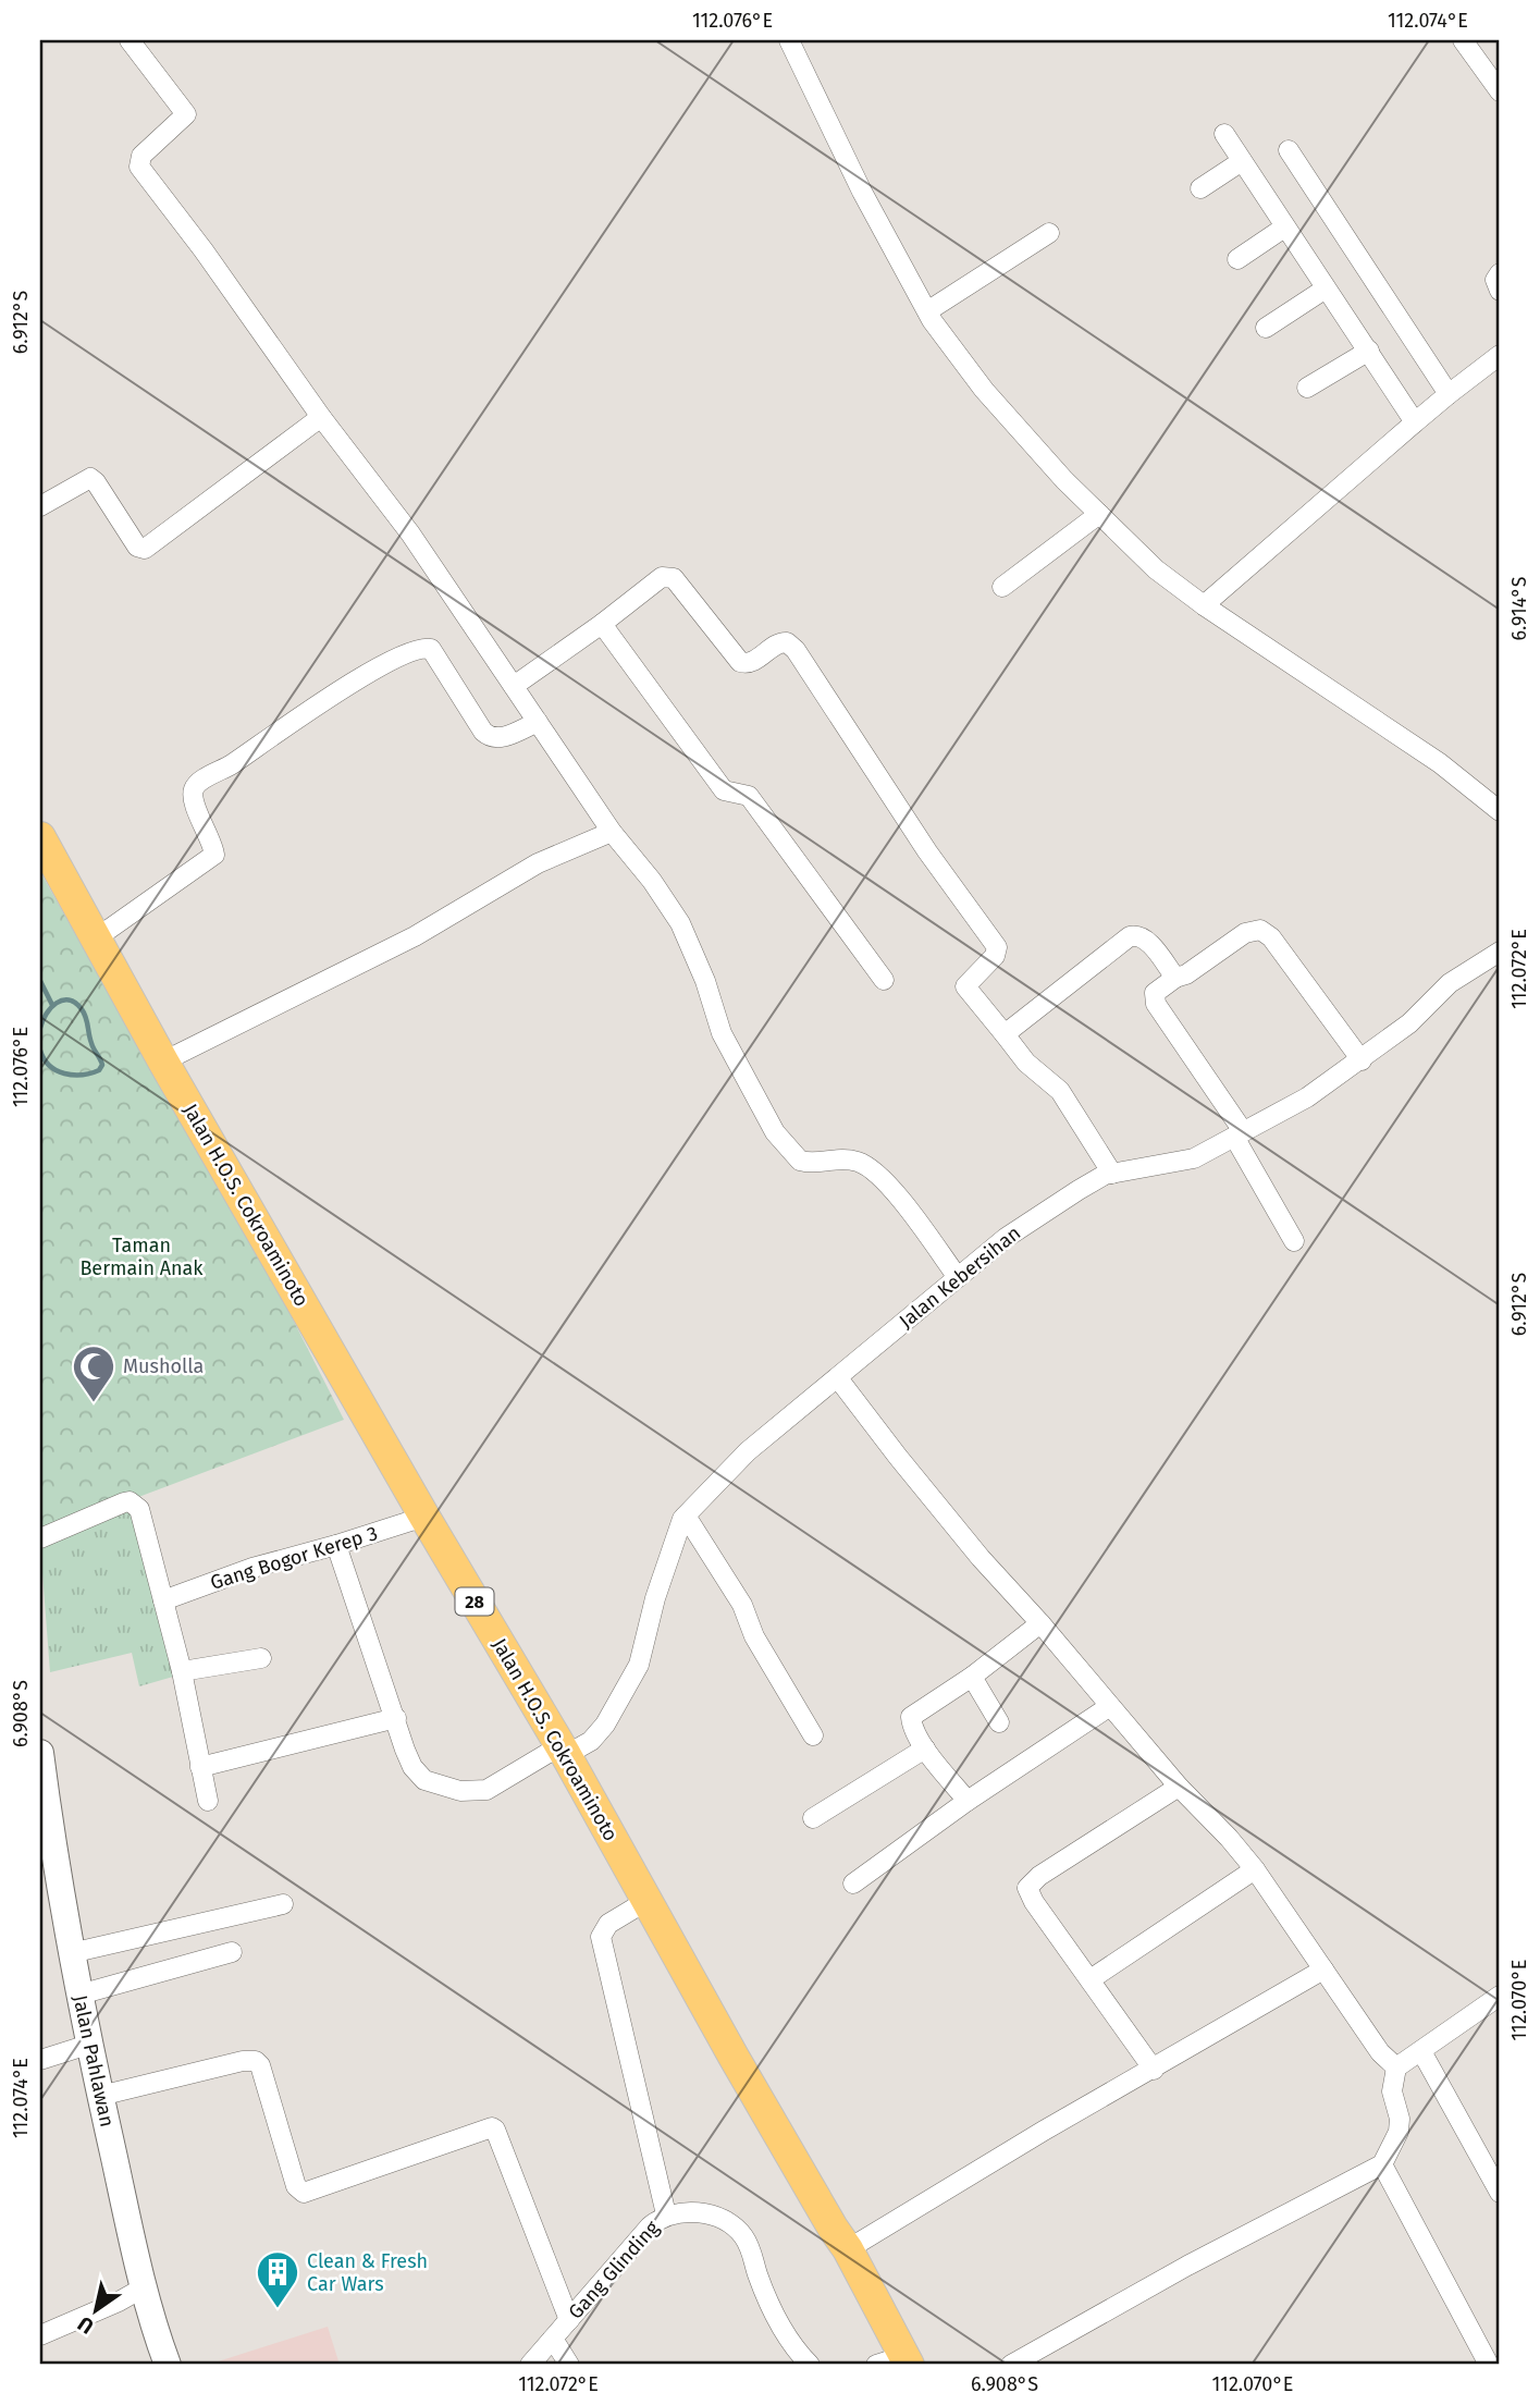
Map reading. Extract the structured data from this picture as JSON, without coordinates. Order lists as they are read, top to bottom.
{
  "streets": {
    "highway": ["Jalan H.O.S. Cokroaminoto", "28"],
    "main road": ["Jalan Pahlawan"],
    "street": ["Jalan Kebersihan", "Gang Bogor Kerep 3", "Gang Glinding"]
  },
  "crossings": [
    ["Jalan H.O.S. Cokroaminoto", "Jalan Kebersihan"],
    ["Jalan H.O.S. Cokroaminoto", "Gang Bogor Kerep 3"],
    ["Jalan Kebersihan", "Gang Bogor Kerep 3"]
  ],
  "parks": ["Taman Bermain Anak"],
  "places": {
    "mosque": ["Musholla"],
    "building": ["Clean & Fresh Car Wars"]
  },
  "north": "bottom left",
  "coordinates": [
    "112.076°E",
    "112.074°E",
    "6.912°S",
    "6.914°S",
    "112.072°E",
    "6.908°S",
    "112.070°E"
  ]
}
